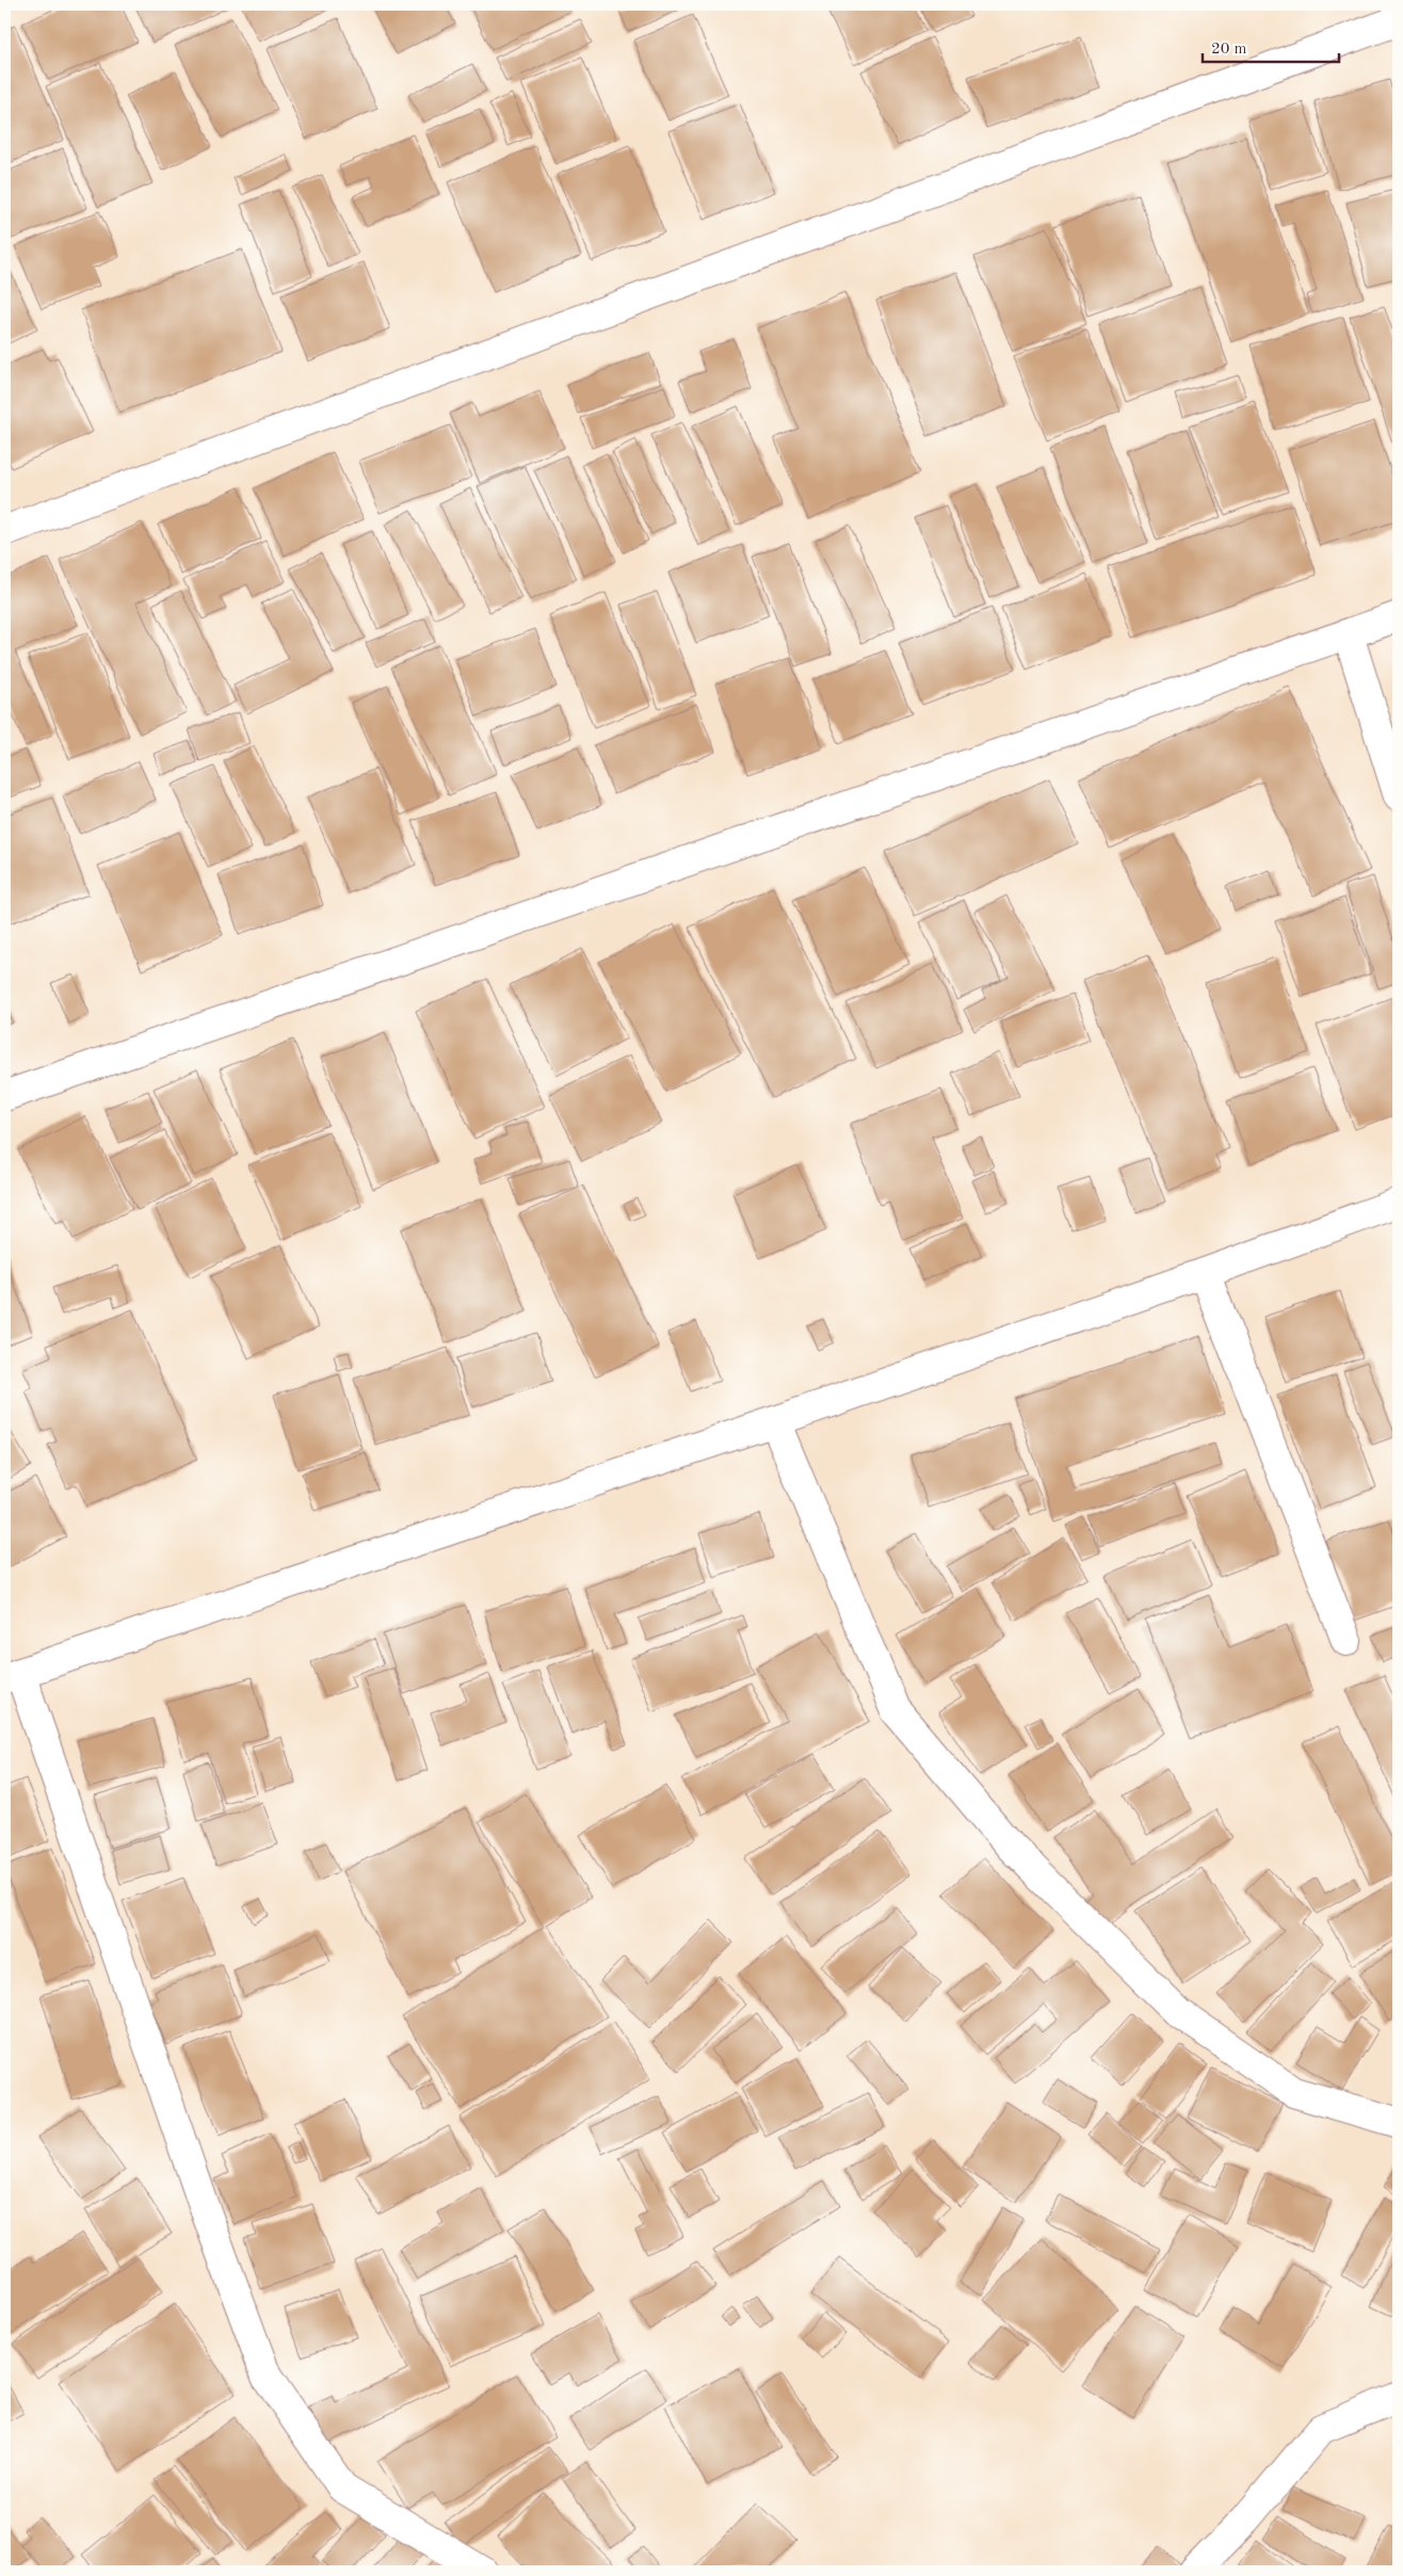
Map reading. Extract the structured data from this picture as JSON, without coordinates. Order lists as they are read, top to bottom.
{
  "scale_bar": "20 m"
}
